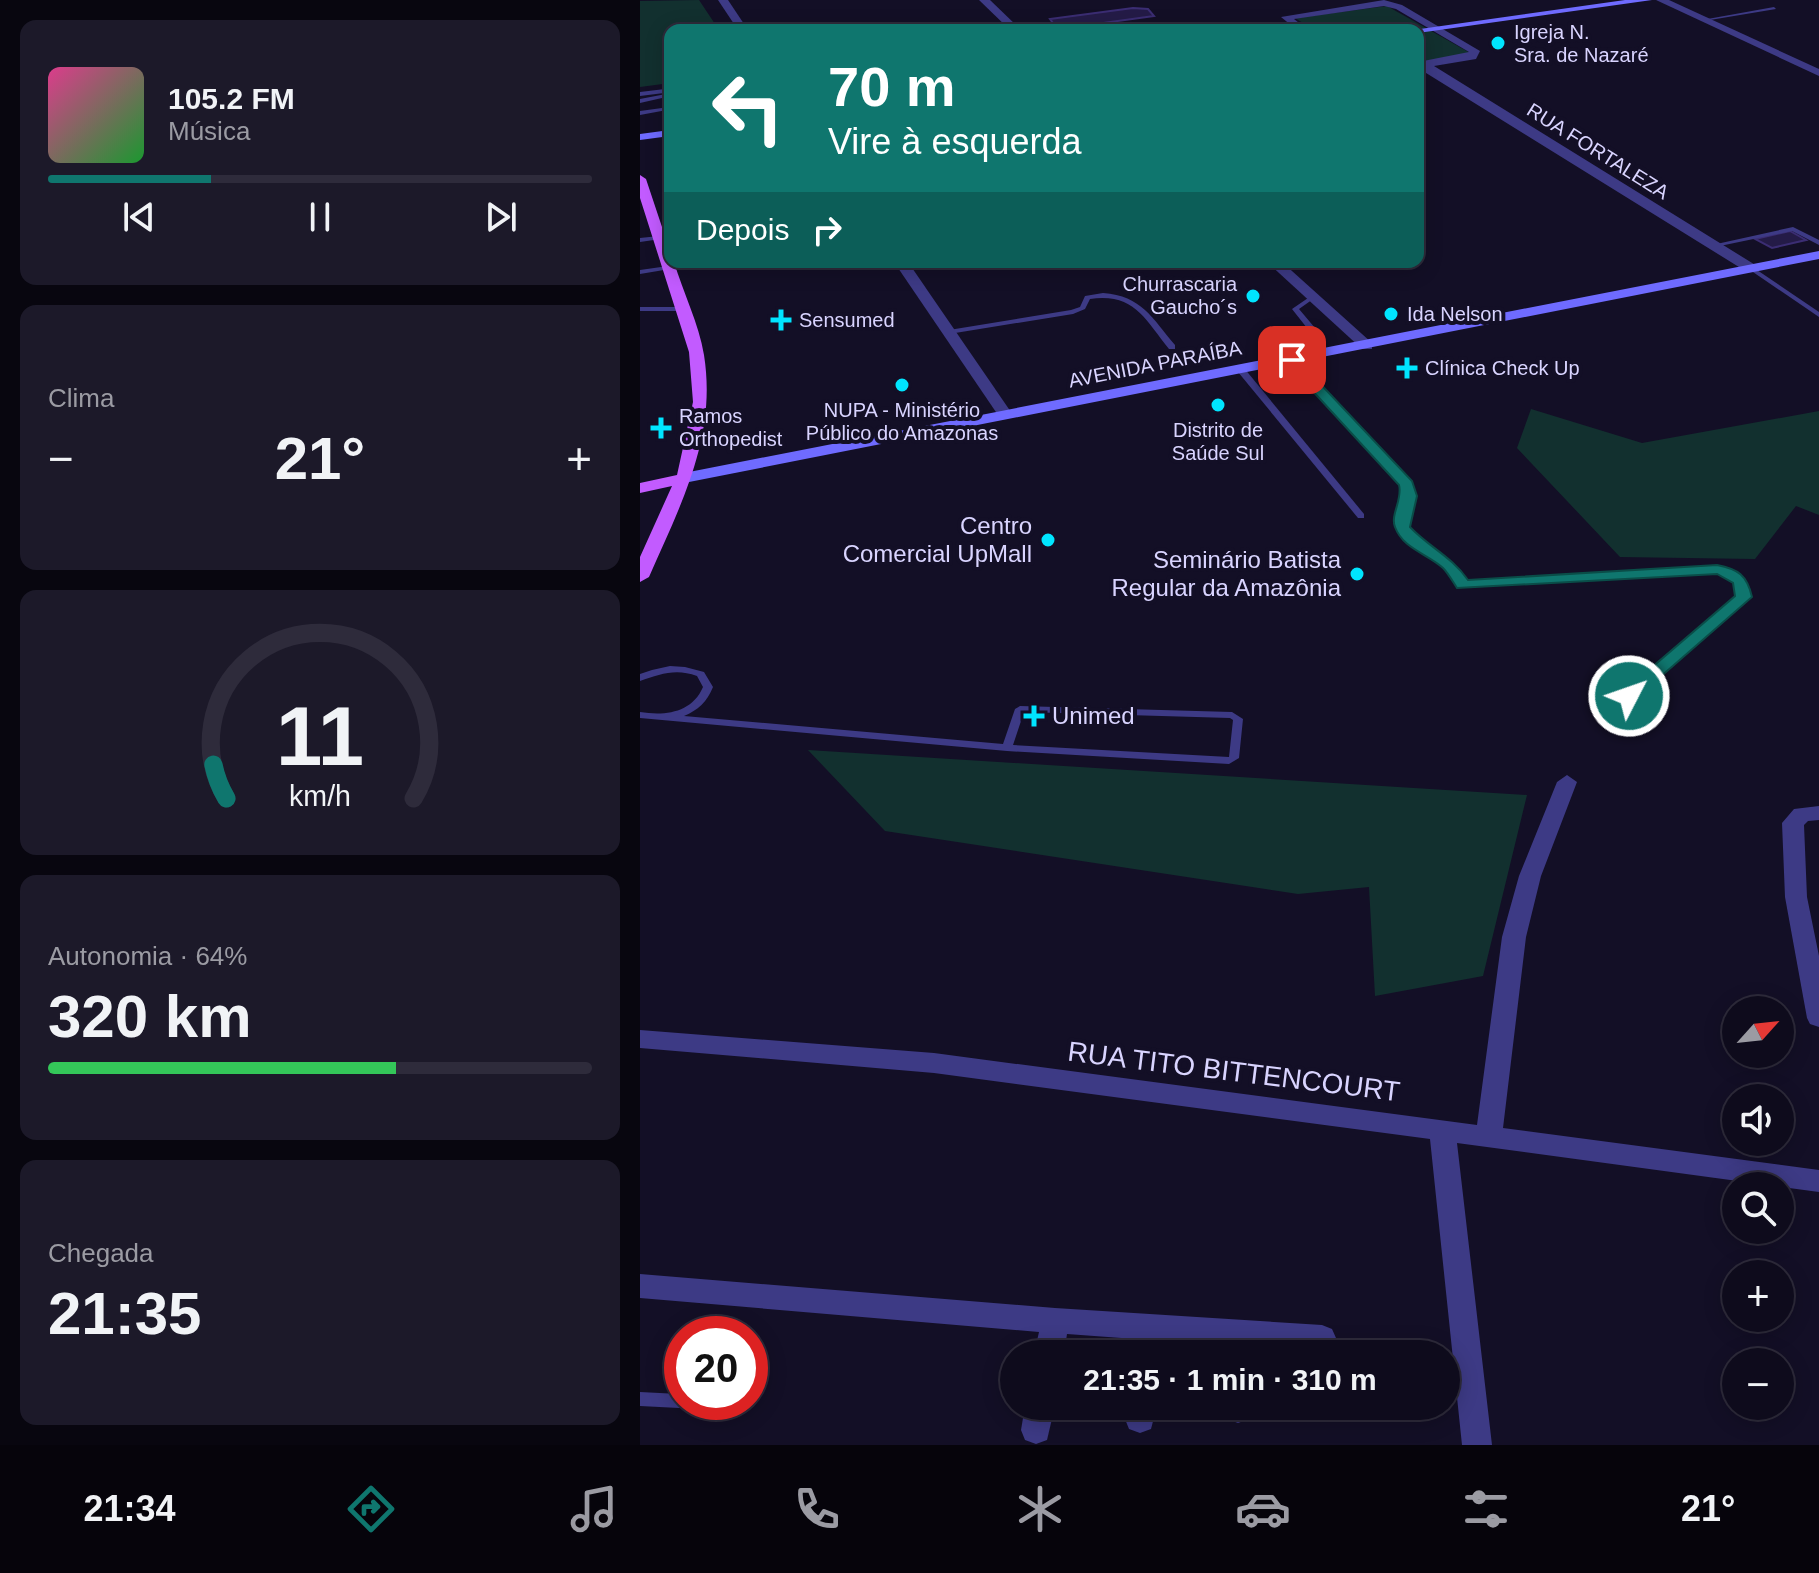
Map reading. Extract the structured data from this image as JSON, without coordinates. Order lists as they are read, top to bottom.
{
  "streets": {
    "main road": ["AVENIDA PARAÍBA"],
    "street": ["RUA FORTALEZA", "RUA TITO BITTENCOURT"]
  },
  "crossings": [
    ["RUA FORTALEZA", "AVENIDA PARAÍBA"]
  ],
  "places": {
    "other": [
      "Igreja N. Sra. de Nazaré",
      "Churrascaria Gaucho´s",
      "Ida Nelson",
      "NUPA - Ministério Público do Amazonas",
      "Distrito de Saúde Sul",
      "Centro Comercial UpMall",
      "Seminário Batista Regular da Amazônia"
    ],
    "health": [
      "Sensumed",
      "Clínica Check Up",
      "Ramos Orthopedist",
      "Unimed"
    ]
  },
  "north": "top right",
  "page": {
    "turn": ["70 m", "Vire à esquerda"],
    "song": ["105.2 FM", "Música"],
    "then": "Depois",
    "tile": [
      "Clima",
      ["Autonomia · 64%", "320 km"],
      ["Chegada", "21:35"]
    ],
    "heat": ["−", "21°", "+"],
    "map_buttons": ["+", "−"],
    "limit": "20",
    "trip": "21:35 · 1 min · 310 m",
    "tabs": ["21:34", "21°"],
    "gauge": ["11", "km/h"]
  }
}
